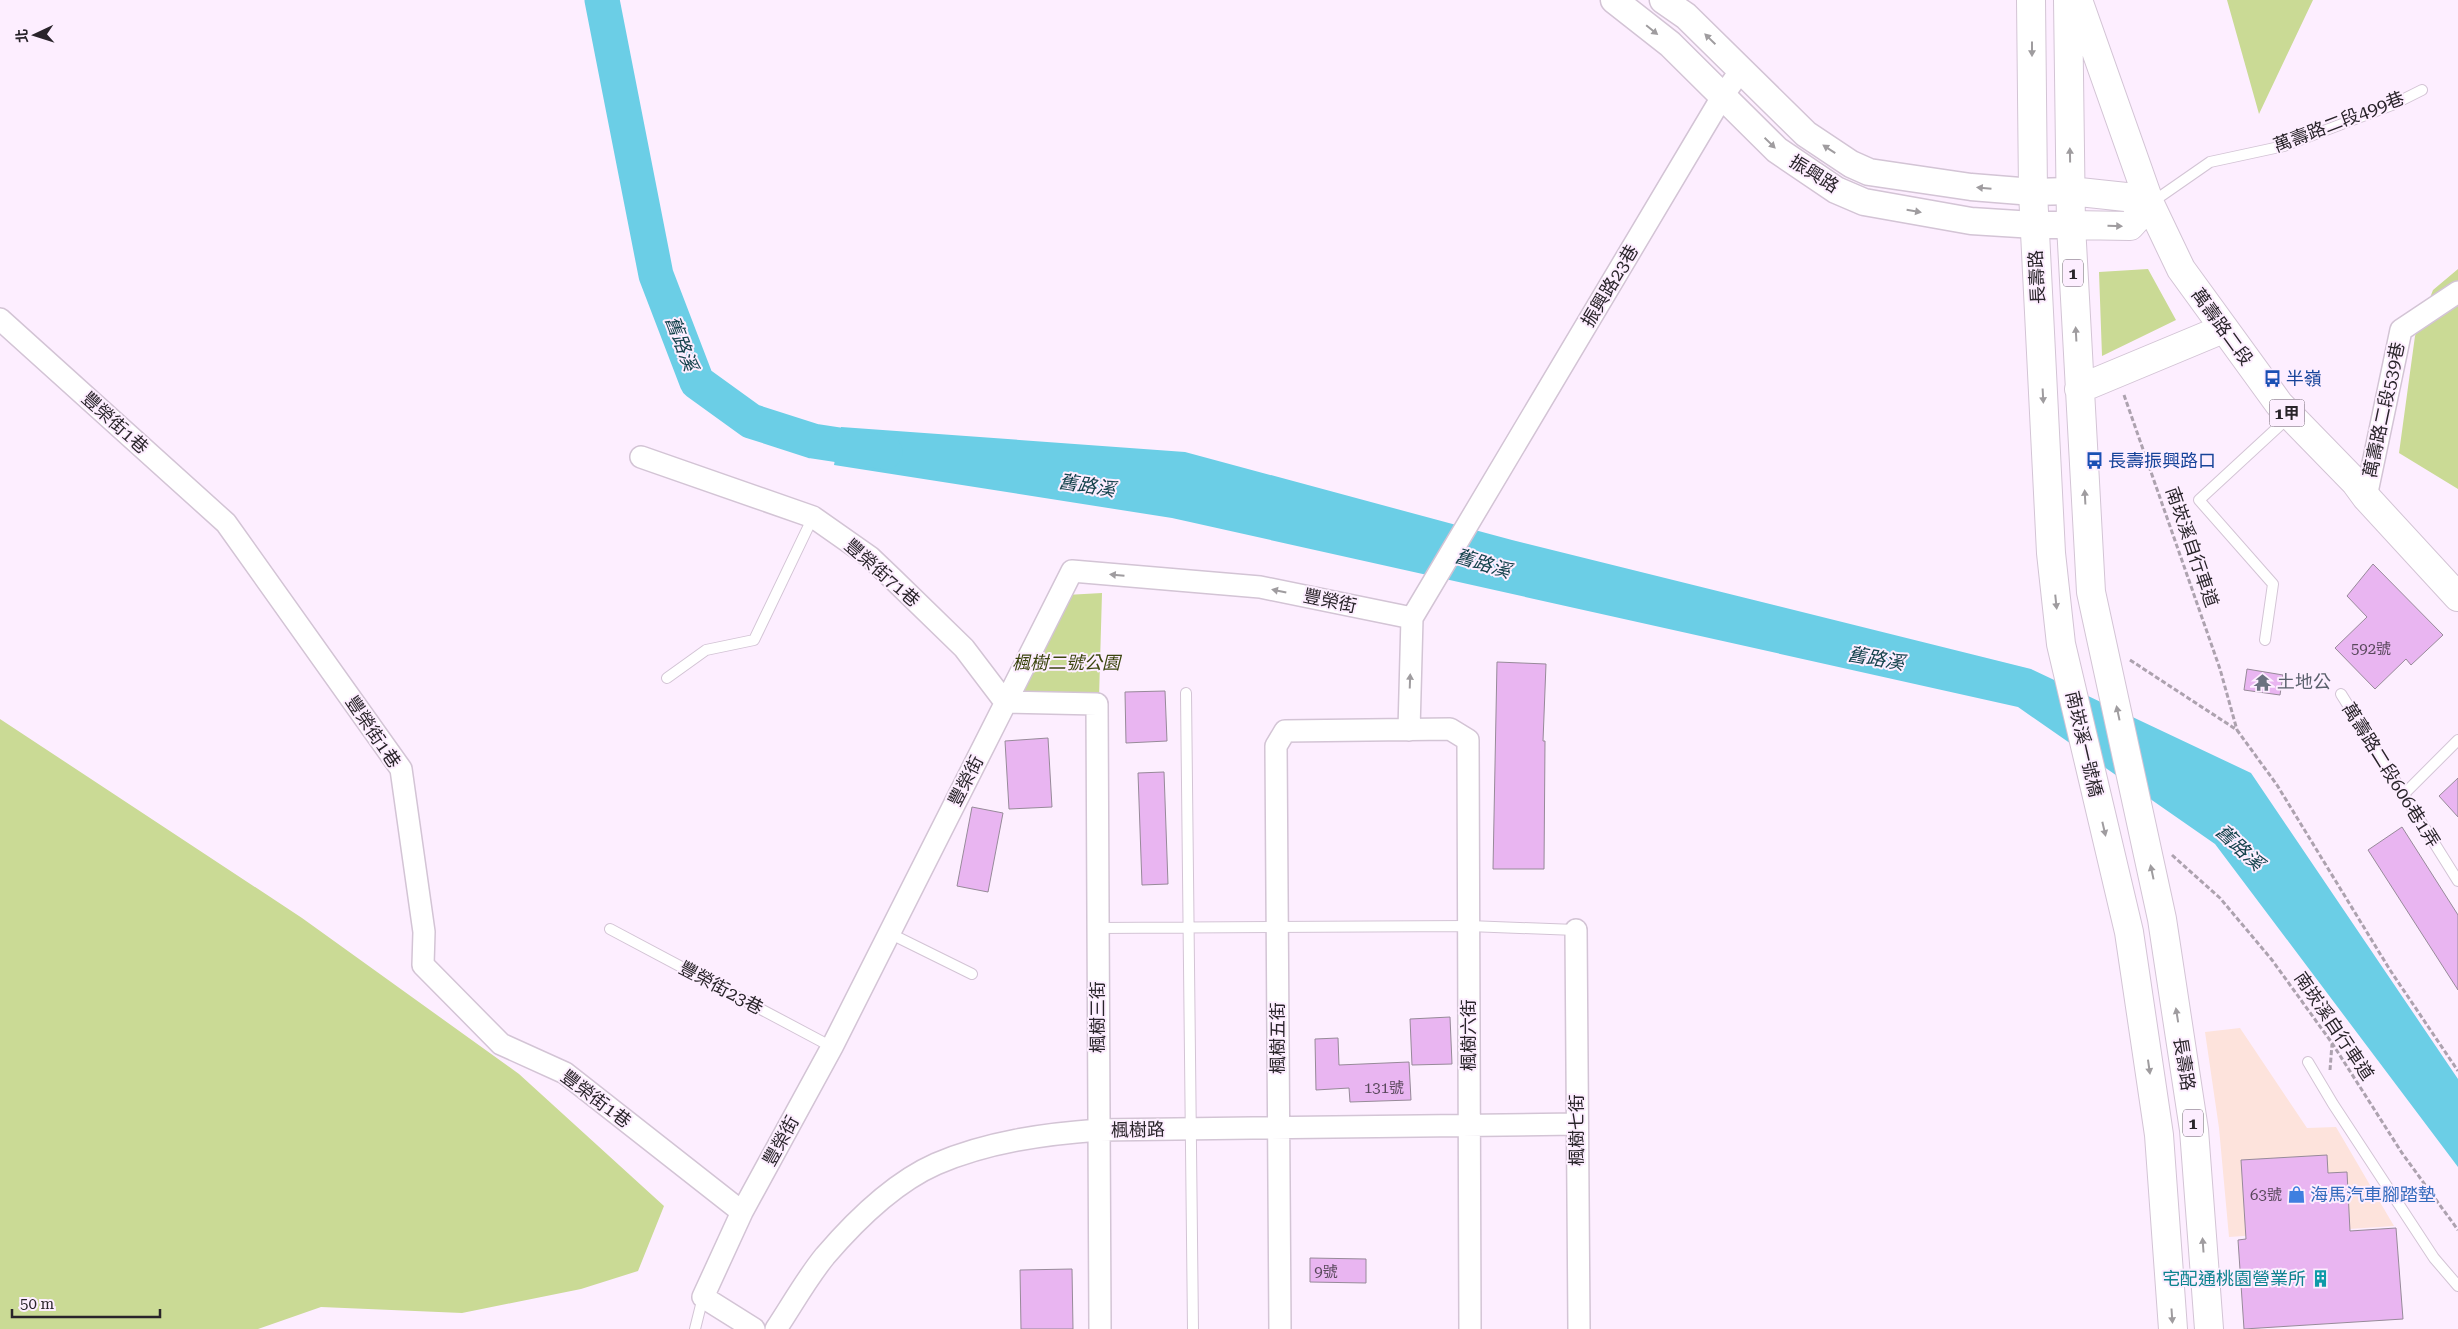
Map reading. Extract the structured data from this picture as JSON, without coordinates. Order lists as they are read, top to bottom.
{
  "streets": {
    "main road": [
      "1",
      "長壽路",
      "萬壽路二段",
      "1甲",
      "南崁溪一號橋"
    ],
    "street": [
      "振興路",
      "振興路23巷",
      "萬壽路二段539巷",
      "豐榮街1巷",
      "豐榮街71巷",
      "豐榮街",
      "楓樹三街",
      "楓樹六街",
      "楓樹五街",
      "楓樹路",
      "楓樹七街"
    ],
    "lane": ["萬壽路二段499巷", "萬壽路二段606巷1弄", "豐榮街23巷"],
    "path": ["南崁溪自行車道"]
  },
  "crossings": [
    ["萬壽路二段499巷", "萬壽路二段"],
    ["振興路", "長壽路"],
    ["振興路", "振興路23巷"],
    ["長壽路", "南崁溪一號橋"],
    ["振興路23巷", "豐榮街"],
    ["萬壽路二段", "萬壽路二段539巷"],
    ["豐榮街1巷", "豐榮街"],
    ["豐榮街71巷", "豐榮街"],
    ["豐榮街71巷", "楓樹三街"],
    ["豐榮街", "豐榮街23巷"],
    ["豐榮街", "楓樹三街"],
    ["楓樹三街", "楓樹路"],
    ["楓樹六街", "楓樹五街"],
    ["楓樹六街", "楓樹路"],
    ["楓樹五街", "楓樹路"],
    ["楓樹路", "楓樹七街"]
  ],
  "one_way": ["豐榮街", "南崁溪一號橋"],
  "water": ["舊路溪"],
  "parks": ["楓樹二號公園"],
  "places": {
    "bus stop": ["半嶺", "長壽振興路口"],
    "temple": ["土地公"],
    "shop": ["海馬汽車腳踏墊"],
    "building": ["宅配通桃園營業所"]
  },
  "house_numbers": [
    "592號",
    "131號",
    "63號",
    "9號"
  ],
  "scale_bar": "50 m",
  "north": "left"
}
